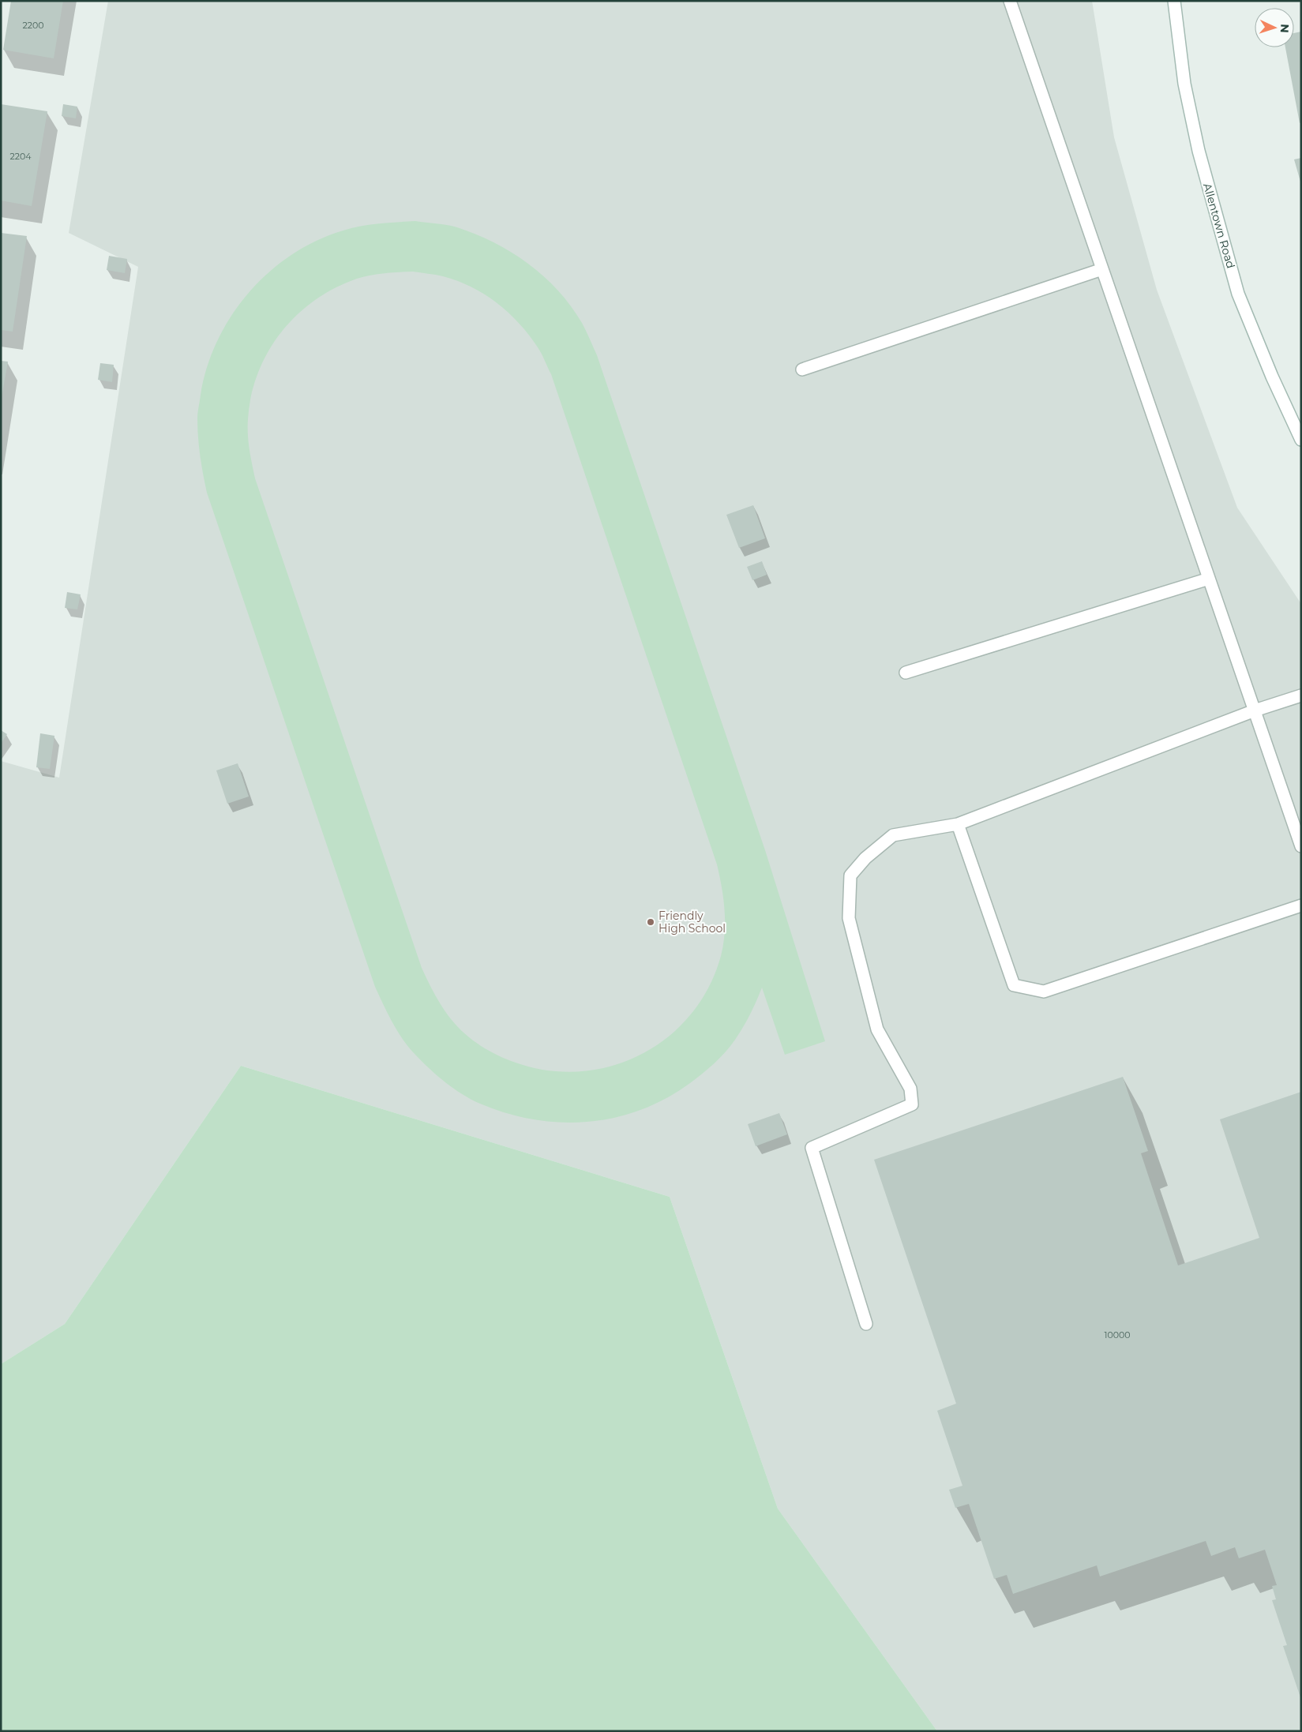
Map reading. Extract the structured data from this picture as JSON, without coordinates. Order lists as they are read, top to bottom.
{
  "streets": {
    "main road": ["Allentown Road"]
  },
  "places": ["Friendly High School"],
  "house_numbers": ["2200", "2204", "10000"],
  "north": "right"
}
